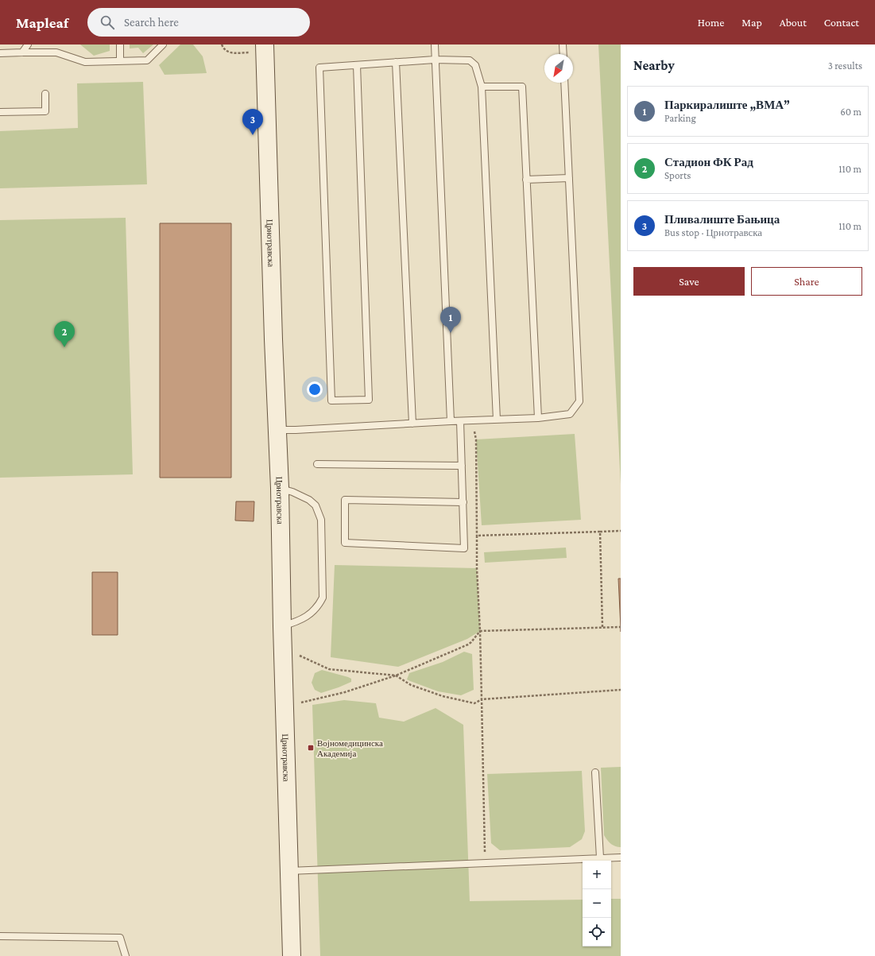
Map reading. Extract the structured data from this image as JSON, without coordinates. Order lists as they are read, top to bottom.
{
  "streets": {
    "main road": ["Црнотравска"]
  },
  "places": {
    "transit": ["Војномедицинска Академија"]
  },
  "north": "bottom left",
  "page": {
    "header": "Mapleaf",
    "search": "Search here",
    "nav": [
      "Home",
      "Map",
      "About",
      "Contact"
    ],
    "heading": ["Nearby", "3 results"],
    "list": [
      {
        "mark": "1",
        "name": "Паркиралиште „ВМА”",
        "note": "Parking",
        "value": "60 m"
      },
      {
        "mark": "2",
        "name": "Стадион ФК Рад",
        "note": "Sports",
        "value": "110 m"
      },
      {
        "mark": "3",
        "name": "Пливалиште Бањица",
        "note": "Bus stop · Црнотравска",
        "value": "110 m"
      }
    ],
    "pins": ["3", "1", "2"],
    "buttons": ["Save", "Share"],
    "map_buttons": ["+", "−"]
  }
}
